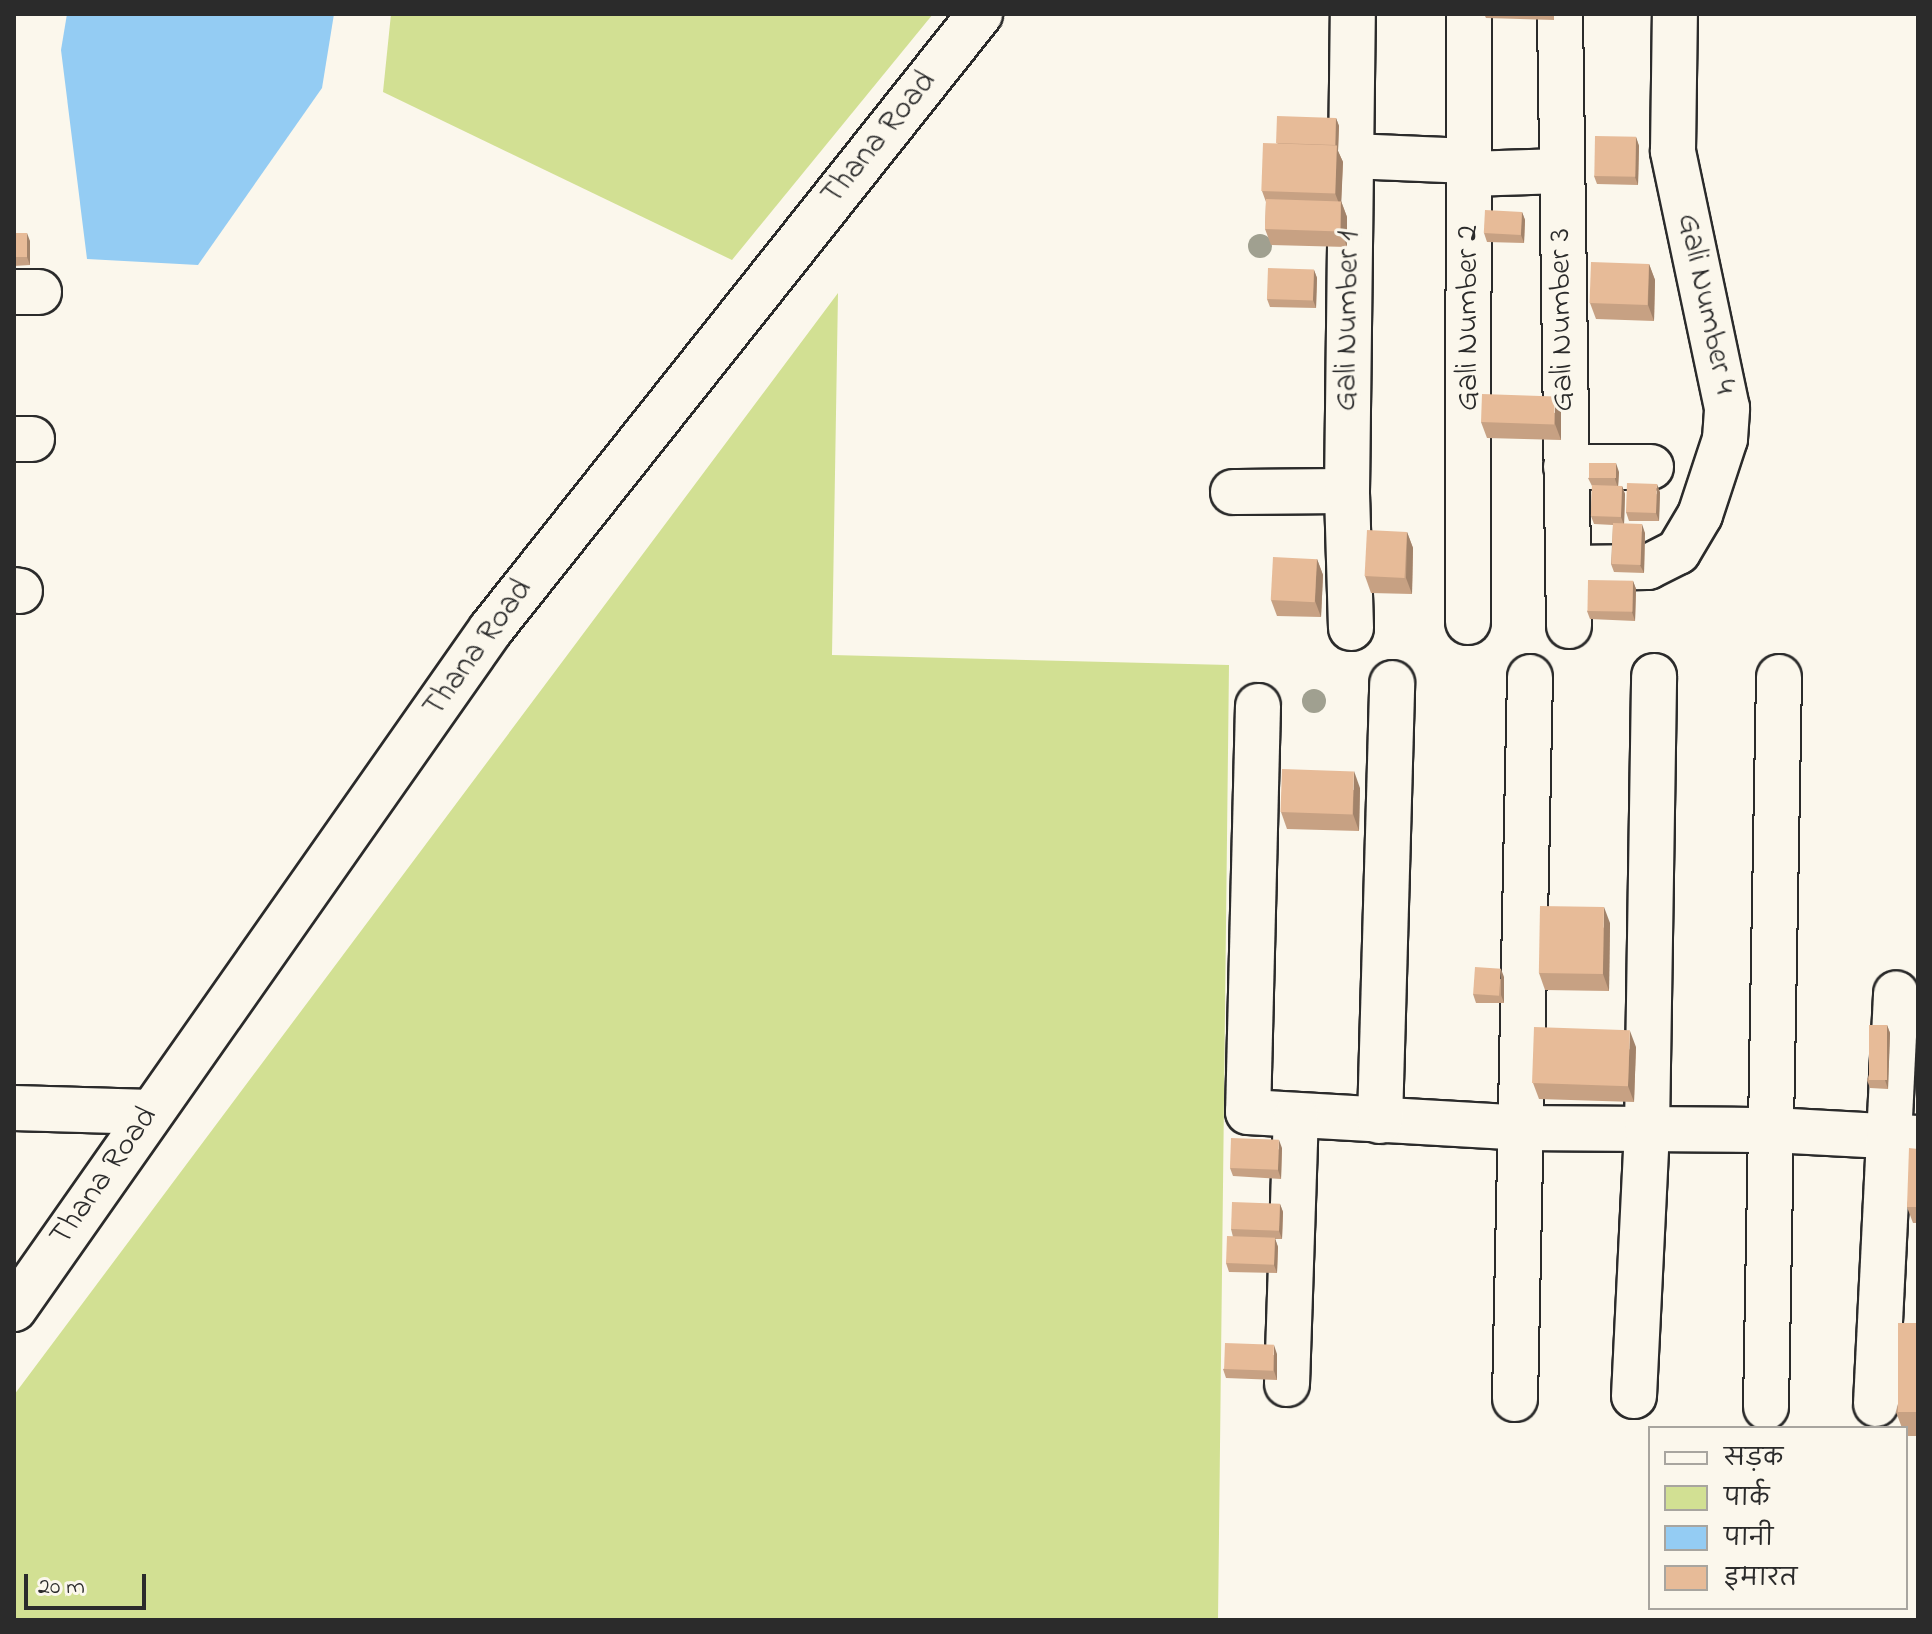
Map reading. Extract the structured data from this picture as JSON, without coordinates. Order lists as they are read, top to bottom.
{
  "streets": {
    "street": [
      "Thana Road",
      "Gali Number 4",
      "Gali Number 2",
      "Gali Number 3",
      "Gali Number 1"
    ]
  },
  "crossings": [
    ["Gali Number 4", "Gali Number 3"]
  ],
  "legend": [
    "सड़क",
    "पार्क",
    "पानी",
    "इमारत"
  ],
  "scale_bar": "20 m"
}
